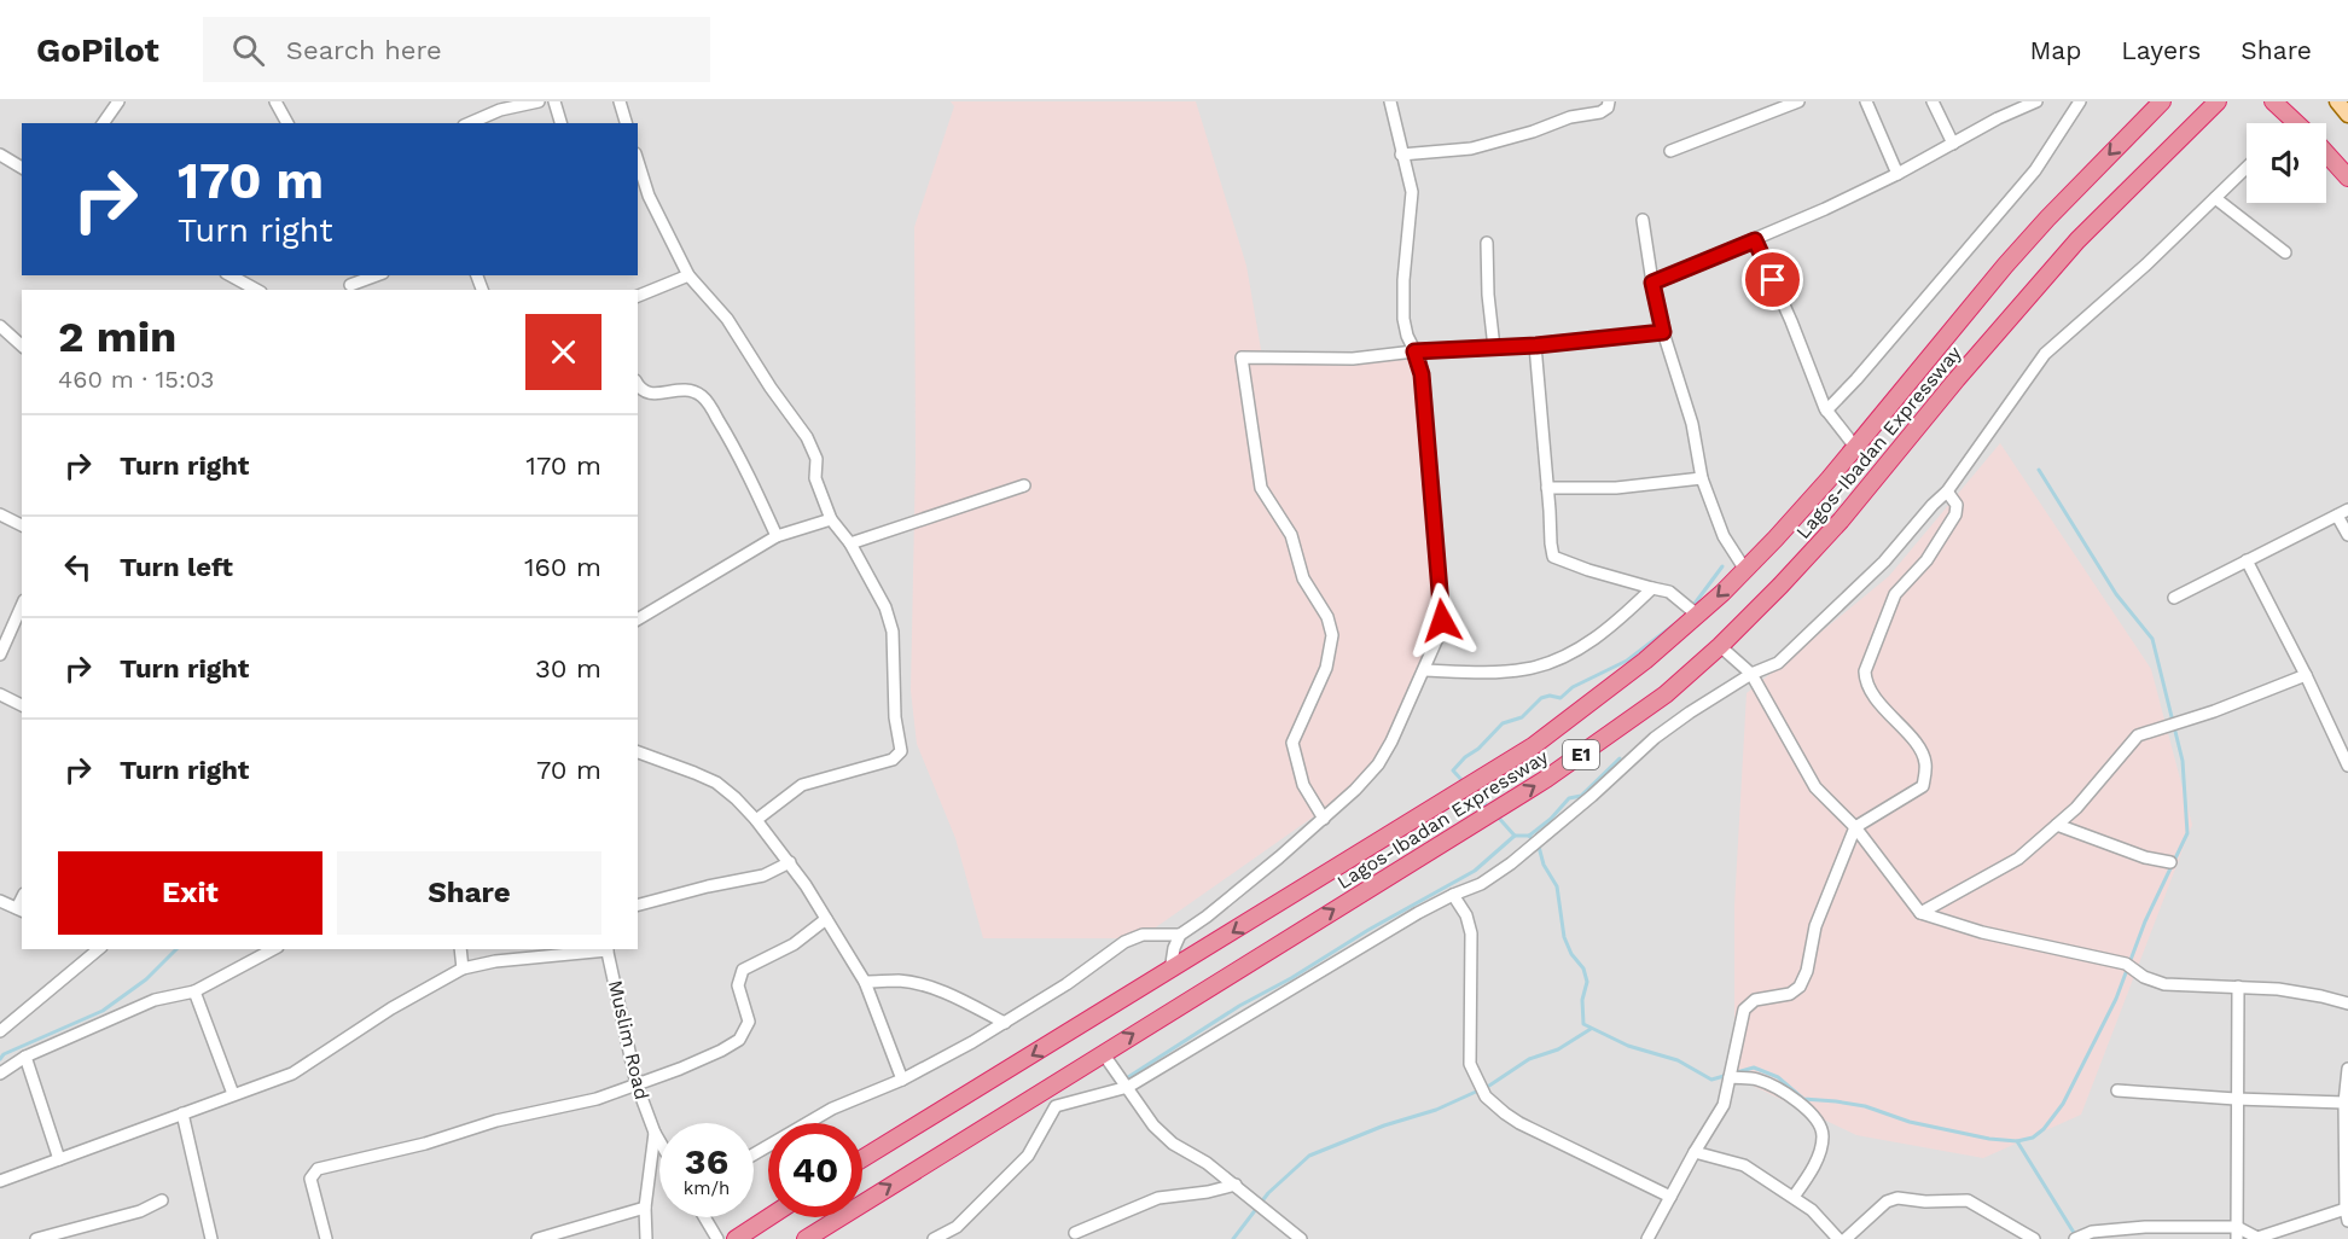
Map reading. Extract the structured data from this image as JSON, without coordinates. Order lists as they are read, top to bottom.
{
  "streets": {
    "highway": ["Lagos-Ibadan Expressway", "E1"],
    "street": ["Muslim Road"]
  },
  "page": {
    "header": "GoPilot",
    "search": "Search here",
    "nav": ["Map", "Layers", "Share"],
    "turn": ["170 m", "Turn right"],
    "heading": ["2 min", "460 m · 15:03"],
    "list": [
      {
        "name": "Turn right",
        "value": "170 m"
      },
      {
        "name": "Turn left",
        "value": "160 m"
      },
      {
        "name": "Turn right",
        "value": "30 m"
      },
      {
        "name": "Turn right",
        "value": "70 m"
      }
    ],
    "buttons": ["Exit", "Share"],
    "speed": "36 km/h",
    "limit": "40"
  }
}
